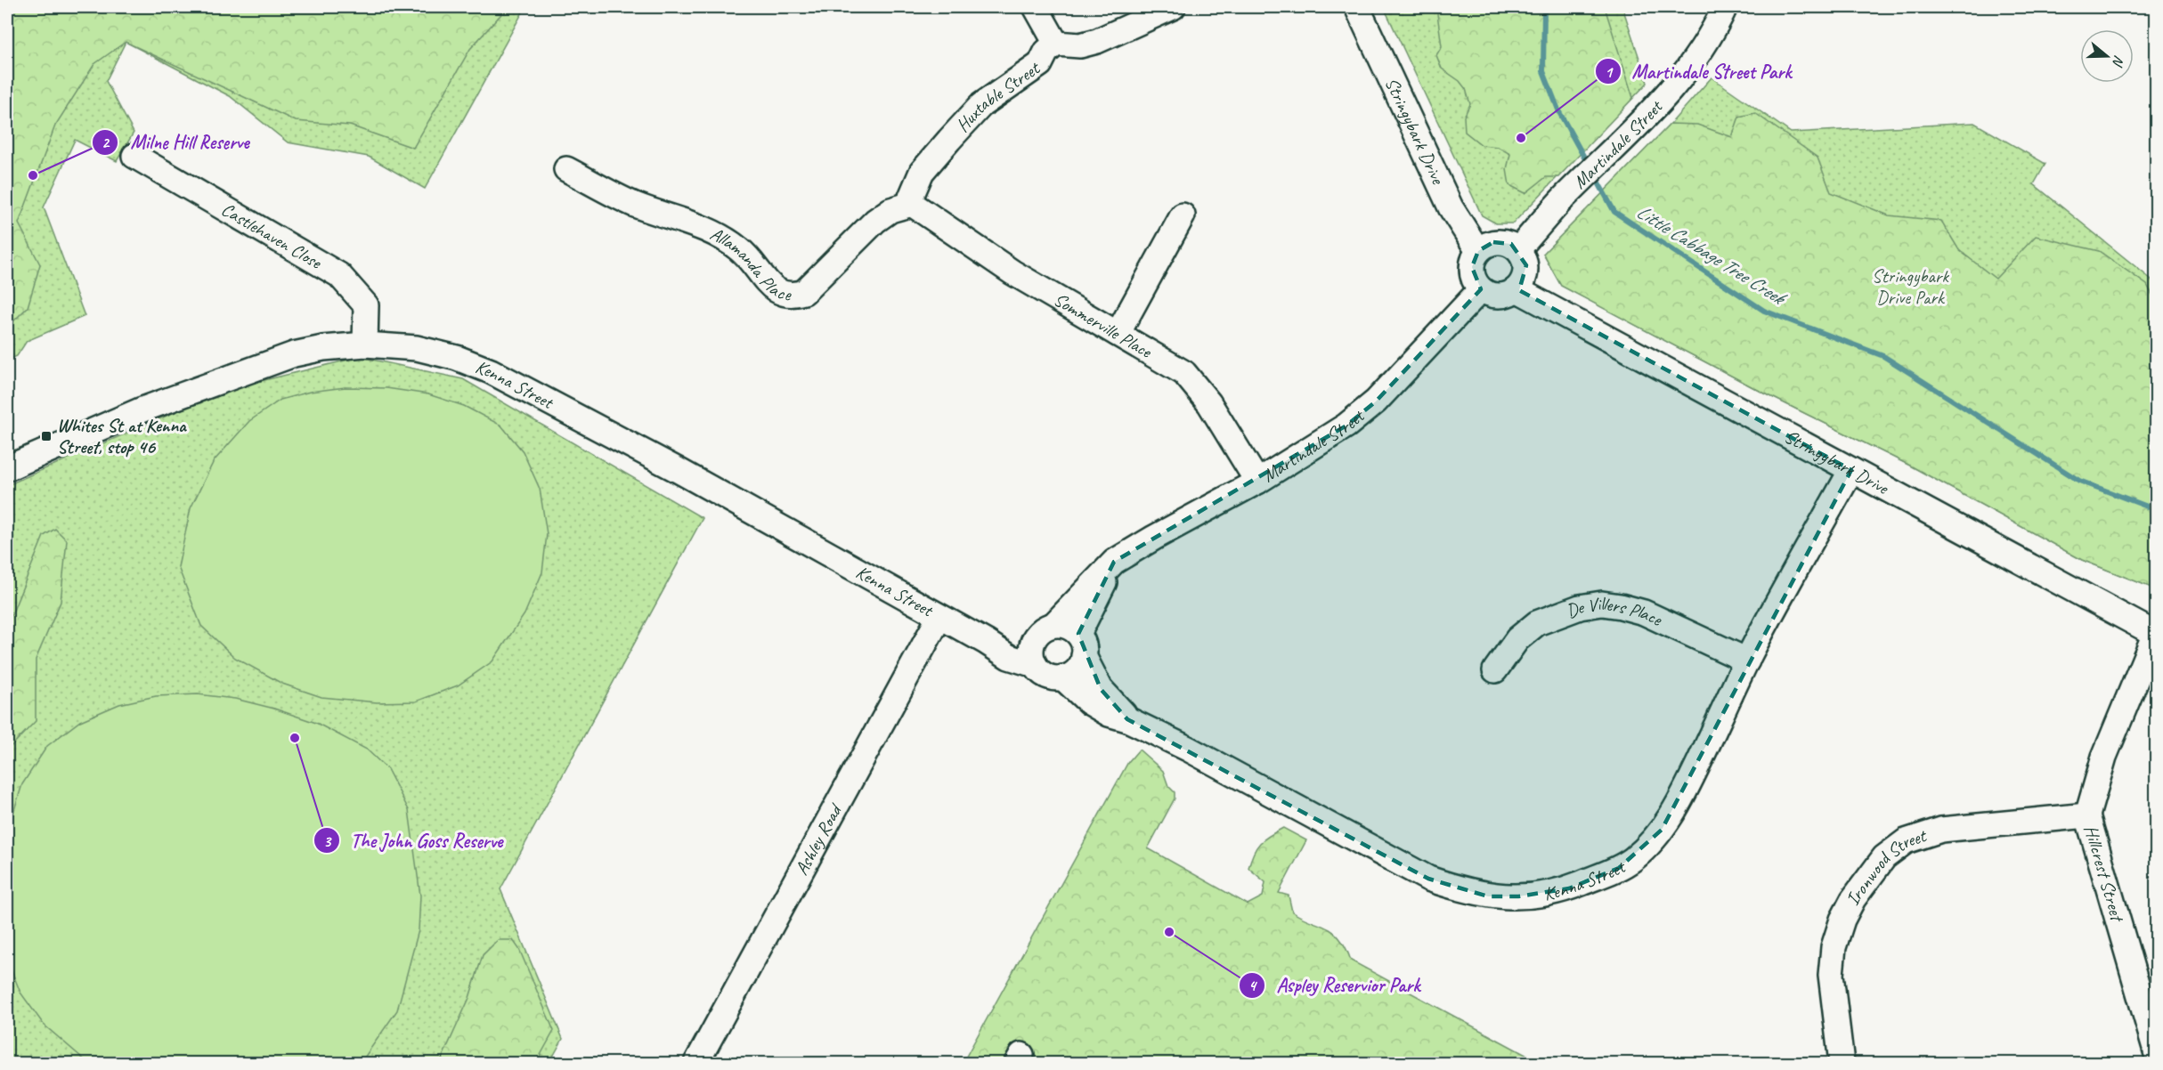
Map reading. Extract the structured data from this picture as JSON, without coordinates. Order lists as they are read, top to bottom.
{
  "streets": {
    "street": [
      "Huxtable Street",
      "Stringybark Drive",
      "Martindale Street",
      "Castlehaven Close",
      "Allamanda Place",
      "Sommerville Place",
      "Kenna Street",
      "De Villers Place",
      "Ashley Road",
      "Ironwood Street",
      "Hillcrest Street"
    ]
  },
  "crossings": [
    ["Huxtable Street", "Allamanda Place"],
    ["Huxtable Street", "Sommerville Place"],
    ["Stringybark Drive", "Martindale Street"],
    ["Stringybark Drive", "Kenna Street"],
    ["Stringybark Drive", "Hillcrest Street"],
    ["Martindale Street", "Sommerville Place"],
    ["Martindale Street", "Kenna Street"],
    ["Castlehaven Close", "Kenna Street"],
    ["Allamanda Place", "Sommerville Place"],
    ["Kenna Street", "De Villers Place"],
    ["Kenna Street", "Ashley Road"],
    ["Ironwood Street", "Hillcrest Street"]
  ],
  "water": ["Little Cabbage Tree Creek"],
  "parks": ["Stringybark Drive Park"],
  "places": {
    "other": [
      "Martindale Street Park",
      "Milne Hill Reserve",
      "The John Goss Reserve",
      "Aspley Reservior Park"
    ],
    "transit": ["Whites St at Kenna Street, stop 46"]
  },
  "north": "right"
}
